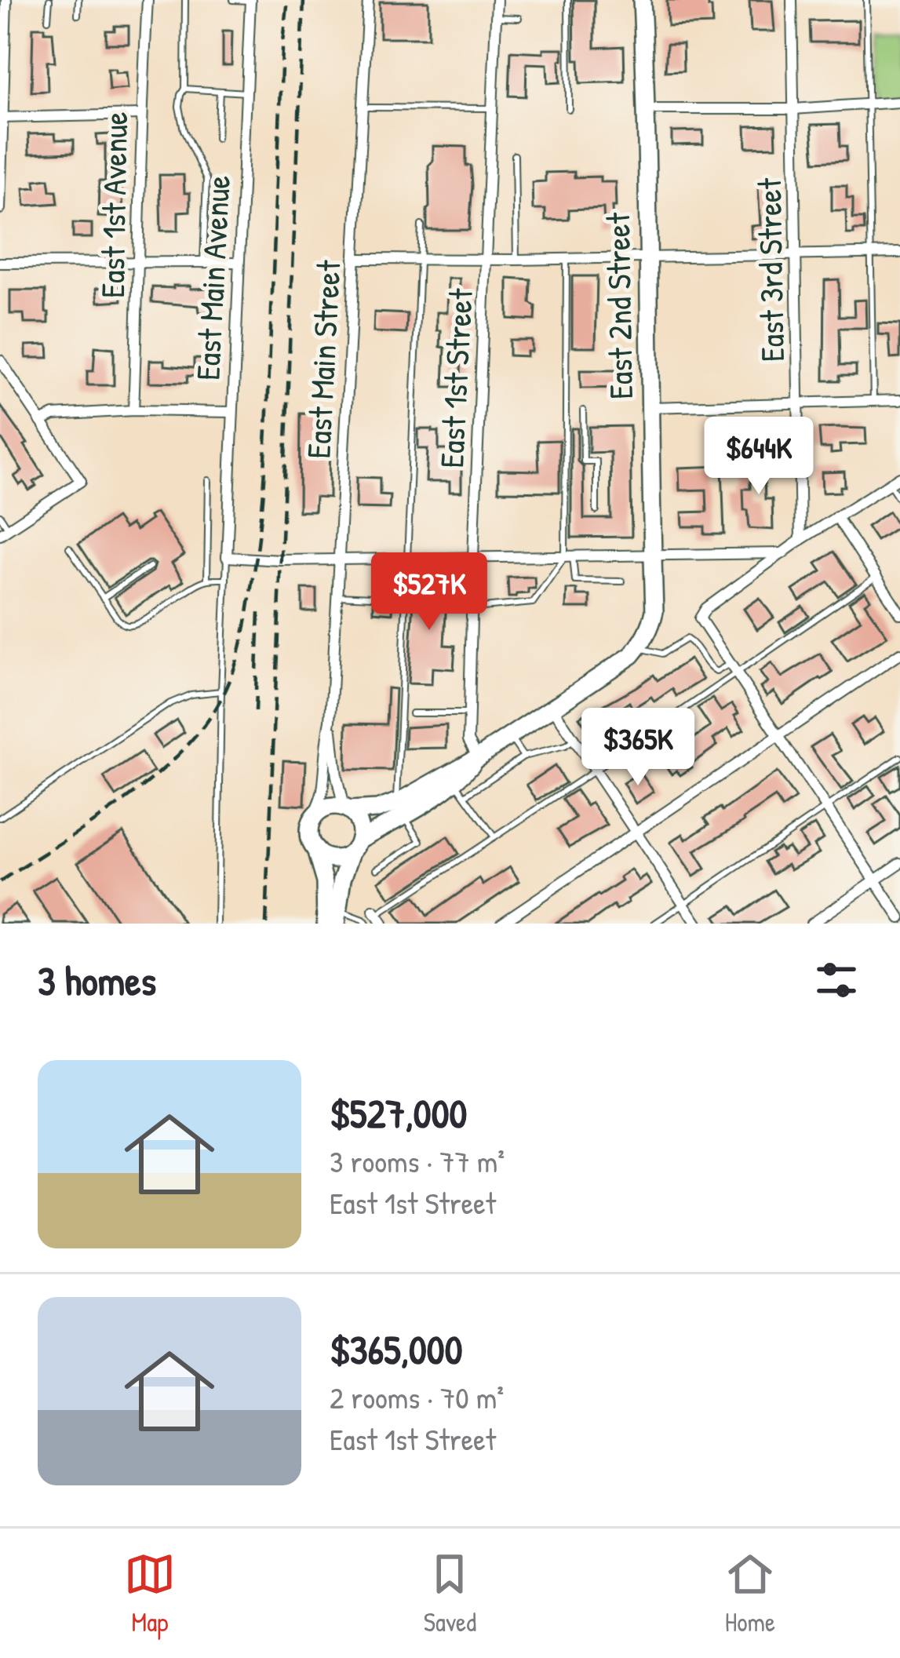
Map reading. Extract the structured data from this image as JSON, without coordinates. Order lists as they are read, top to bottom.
{
  "streets": {
    "main road": ["East 2nd Street"],
    "street": [
      "East 1st Avenue",
      "East 3rd Street",
      "East Main Avenue",
      "East Main Street",
      "East 1st Street"
    ]
  },
  "page": {
    "price": ["$644K", "$527K", "$365K"],
    "heading": "3 homes",
    "list": [
      {
        "name": "$527,000",
        "note": "3 rooms · 77 m² · East 1st Street"
      },
      {
        "name": "$365,000",
        "note": "2 rooms · 70 m² · East 1st Street"
      }
    ],
    "tabs": ["Map", "Saved", "Home"]
  }
}
